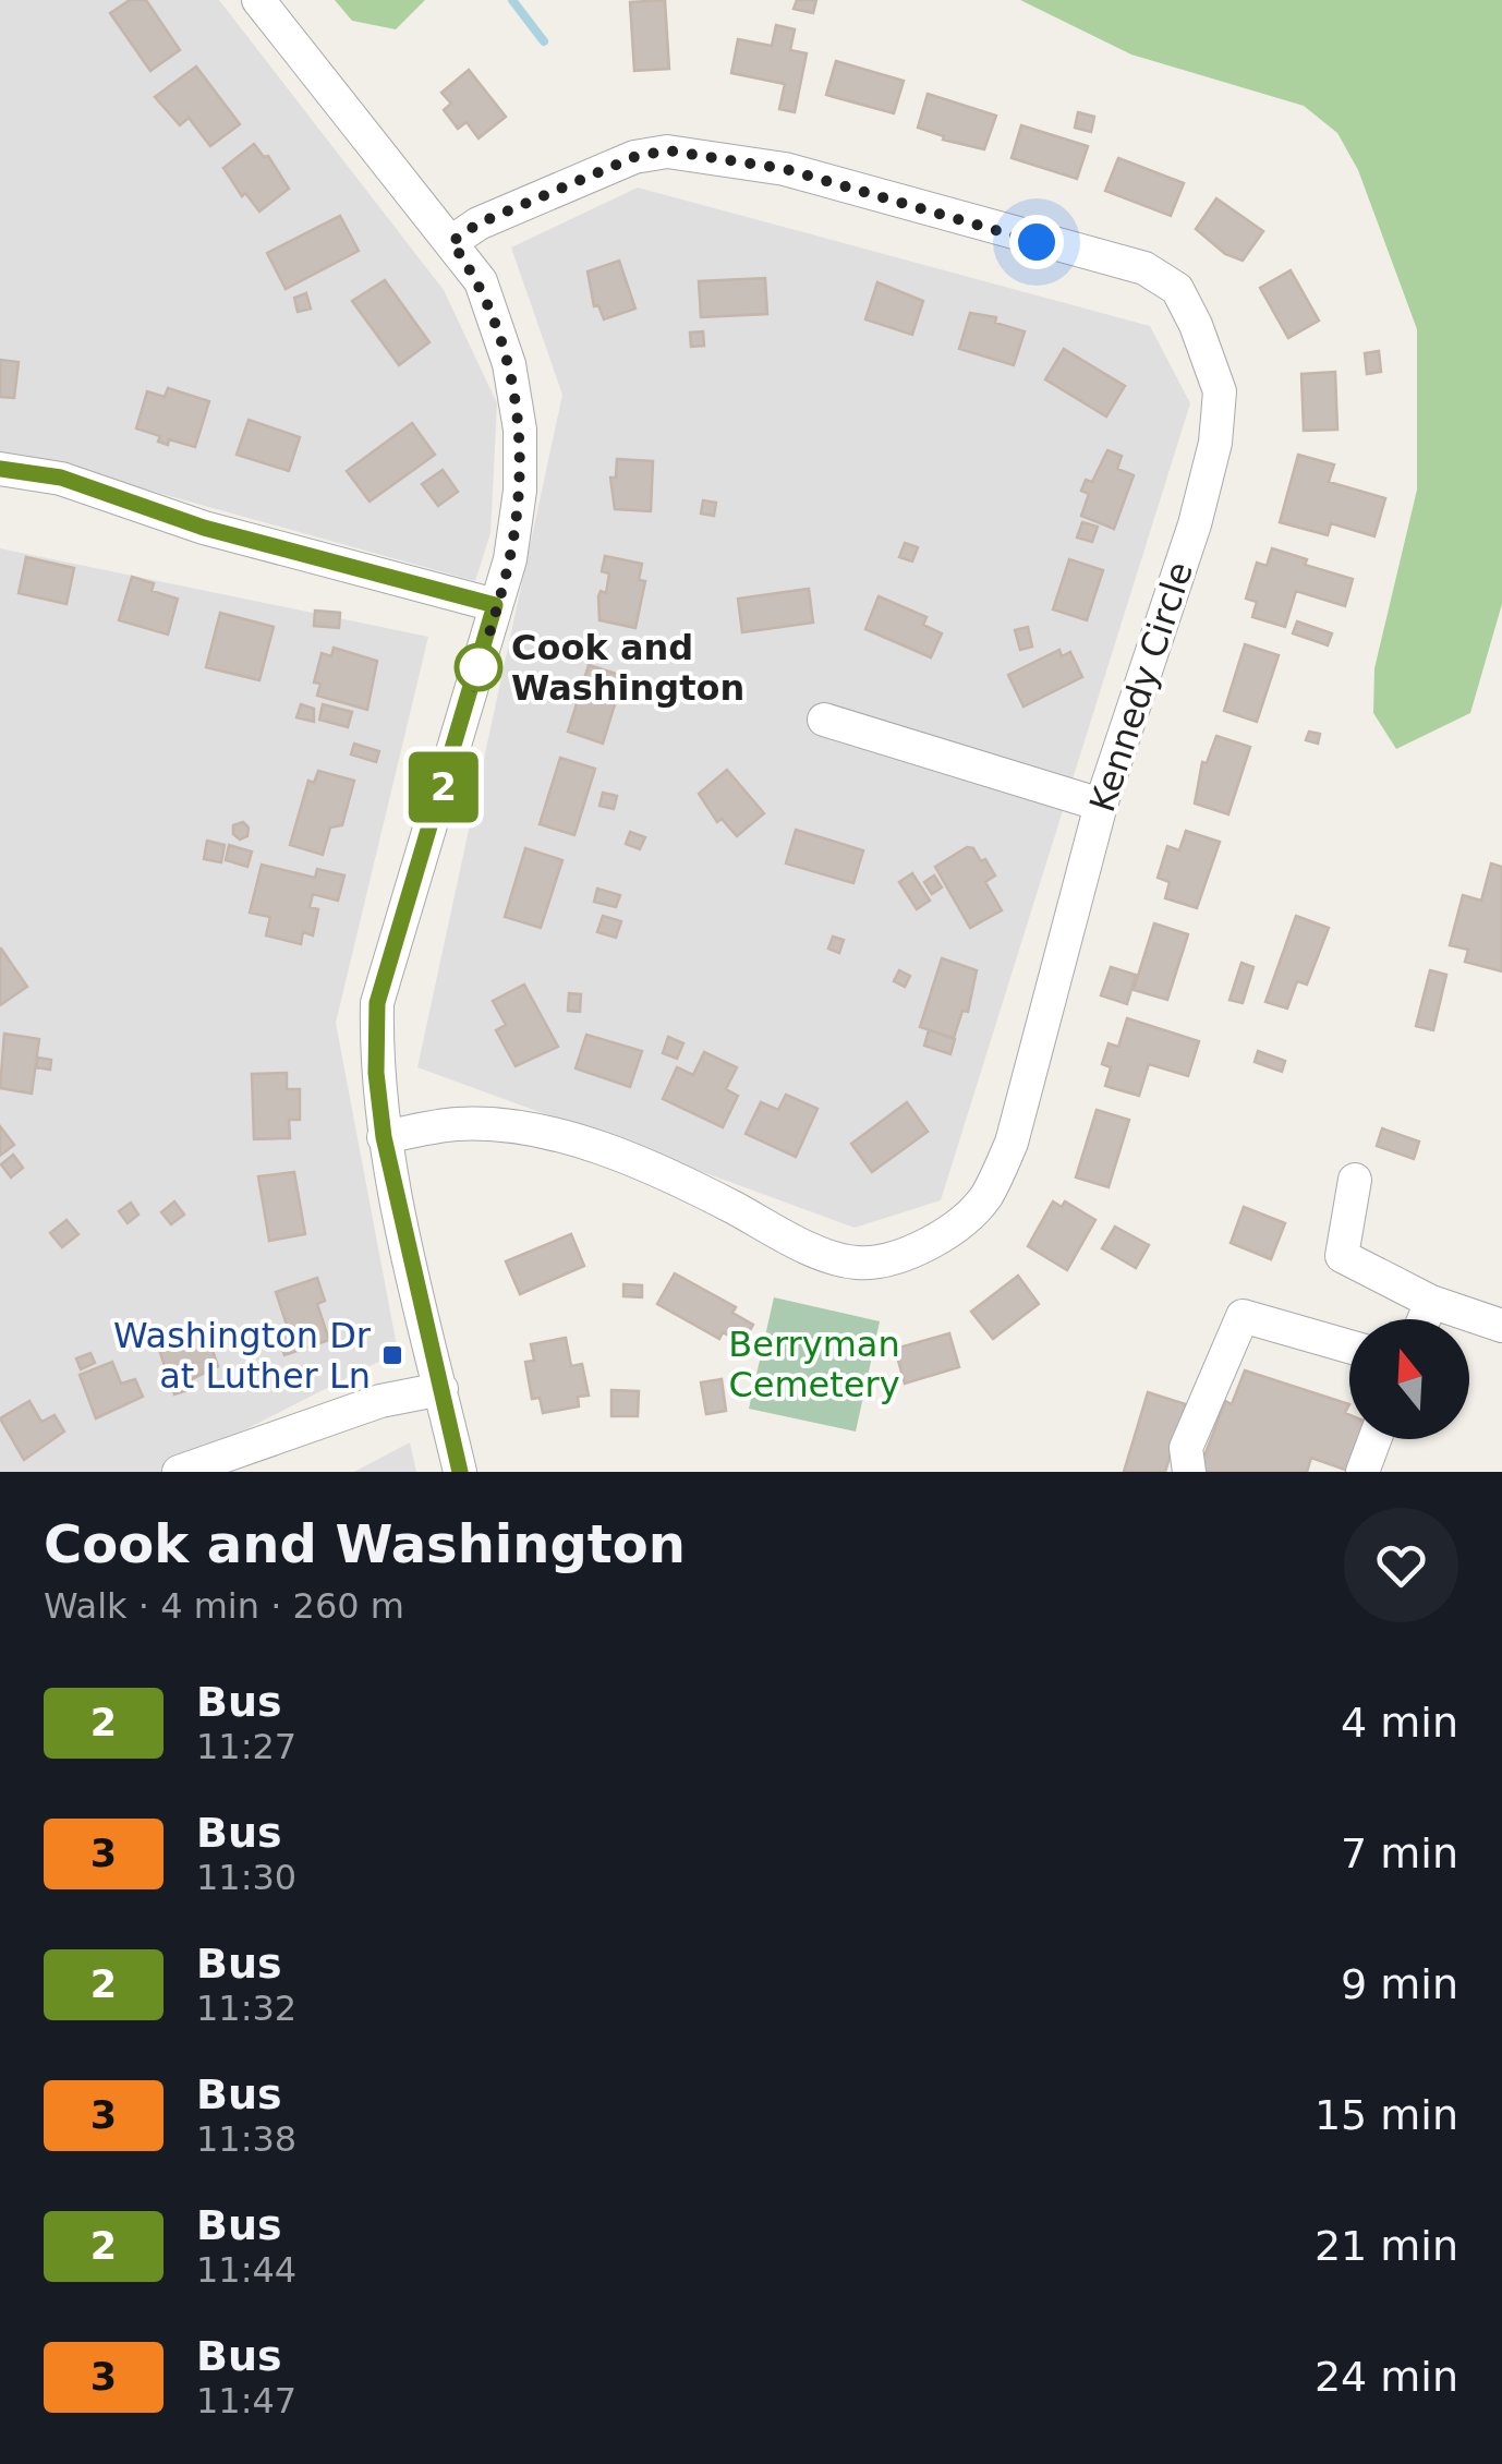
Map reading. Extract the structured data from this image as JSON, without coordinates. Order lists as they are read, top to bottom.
{
  "streets": {
    "street": ["Kennedy Circle"]
  },
  "parks": ["Berryman Cemetery"],
  "places": {
    "other": ["Cook and Washington"],
    "transit": ["Washington Dr at Luther Ln"]
  },
  "lines": ["bus line 2"],
  "north": "top",
  "page": {
    "on_map": "2",
    "heading": ["Cook and Washington", "Walk · 4 min · 260 m"],
    "list": [
      {
        "mark": "2",
        "name": "Bus",
        "note": "11:27",
        "value": "4 min"
      },
      {
        "mark": "3",
        "name": "Bus",
        "note": "11:30",
        "value": "7 min"
      },
      {
        "mark": "2",
        "name": "Bus",
        "note": "11:32",
        "value": "9 min"
      },
      {
        "mark": "3",
        "name": "Bus",
        "note": "11:38",
        "value": "15 min"
      },
      {
        "mark": "2",
        "name": "Bus",
        "note": "11:44",
        "value": "21 min"
      },
      {
        "mark": "3",
        "name": "Bus",
        "note": "11:47",
        "value": "24 min"
      }
    ]
  }
}
